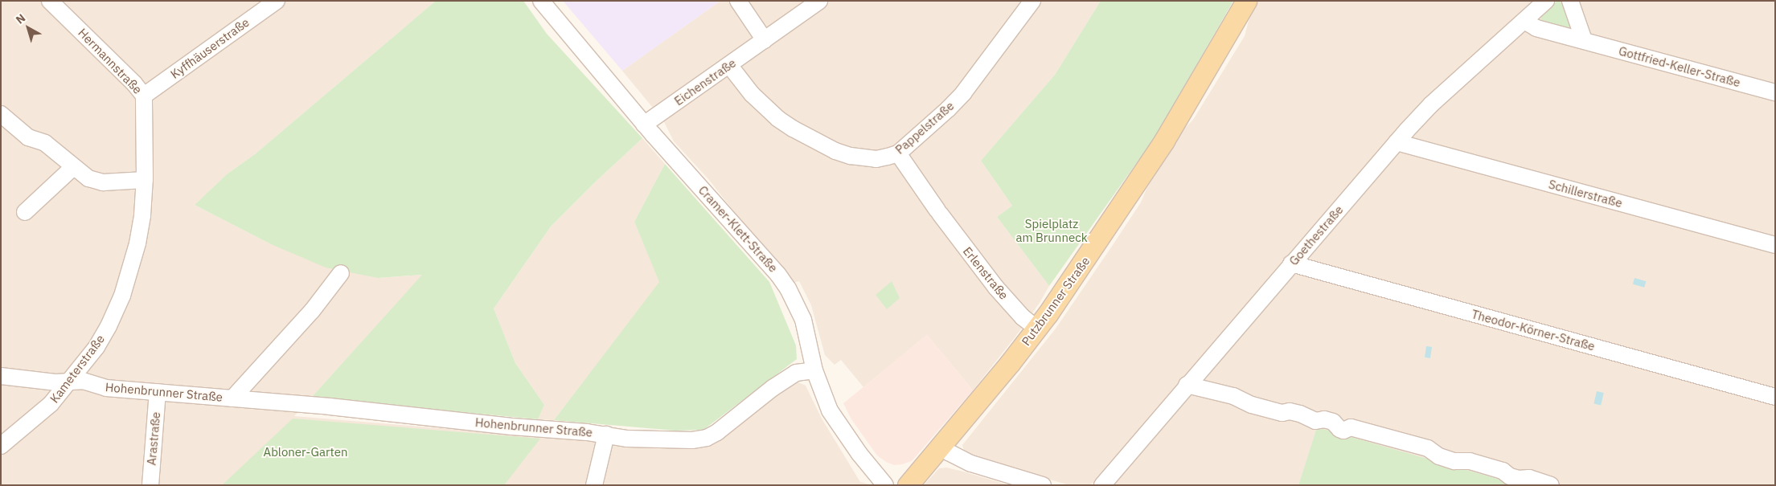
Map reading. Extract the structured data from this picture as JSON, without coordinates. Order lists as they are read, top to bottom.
{
  "streets": {
    "main road": ["Putzbrunner Straße"],
    "street": [
      "Kyffhäuserstraße",
      "Hermannstraße",
      "Gottfried-Keller-Straße",
      "Eichenstraße",
      "Pappelstraße",
      "Schillerstraße",
      "Cramer-Klett-Straße",
      "Goethestraße",
      "Erlenstraße",
      "Theodor-Körner-Straße",
      "Kameterstraße",
      "Hohenbrunner Straße",
      "Arastraße"
    ]
  },
  "crossings": [
    ["Kyffhäuserstraße", "Hermannstraße"],
    ["Hermannstraße", "Kameterstraße"],
    ["Gottfried-Keller-Straße", "Goethestraße"],
    ["Eichenstraße", "Pappelstraße"],
    ["Eichenstraße", "Cramer-Klett-Straße"],
    ["Pappelstraße", "Erlenstraße"],
    ["Schillerstraße", "Goethestraße"],
    ["Cramer-Klett-Straße", "Hohenbrunner Straße"],
    ["Goethestraße", "Theodor-Körner-Straße"],
    ["Erlenstraße", "Putzbrunner Straße"],
    ["Kameterstraße", "Hohenbrunner Straße"],
    ["Hohenbrunner Straße", "Arastraße"]
  ],
  "parks": ["Spielplatz am Brunneck", "Abloner-Garten"],
  "north": "top left"
}
